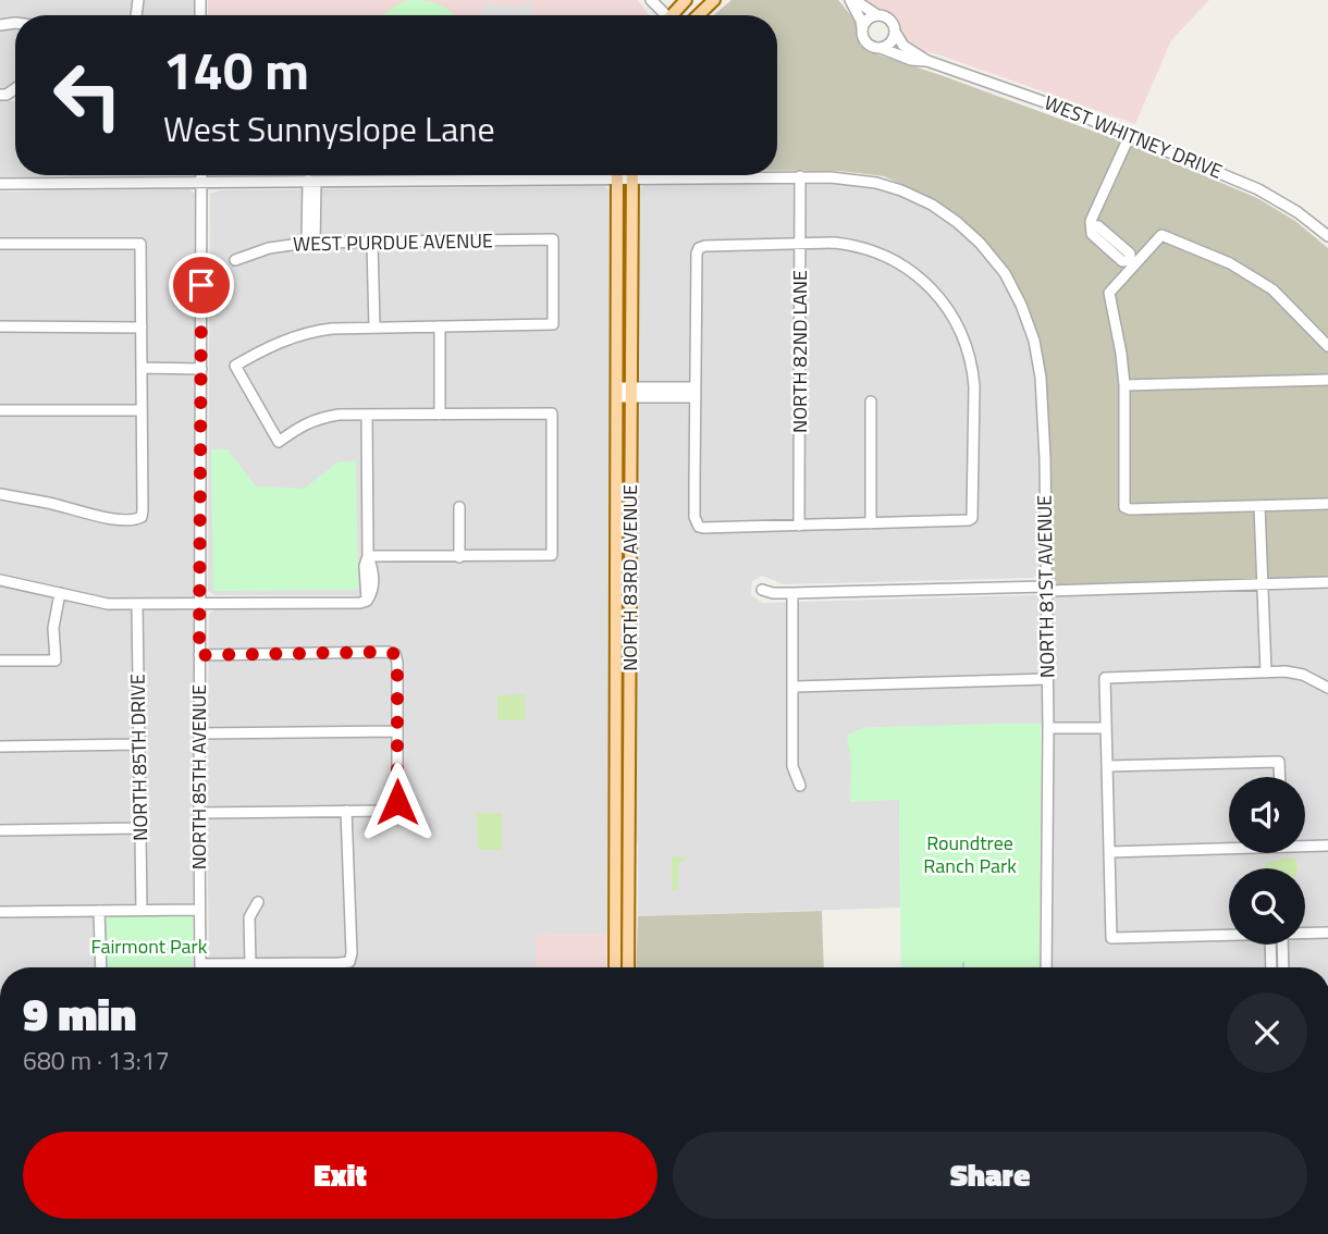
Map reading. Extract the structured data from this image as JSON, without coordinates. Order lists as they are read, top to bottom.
{
  "streets": {
    "main road": ["NORTH 83RD AVENUE"],
    "street": [
      "WEST WHITNEY DRIVE",
      "WEST PURDUE AVENUE",
      "NORTH 82ND LANE",
      "NORTH 81ST AVENUE",
      "NORTH 85TH DRIVE",
      "NORTH 85TH AVENUE"
    ]
  },
  "crossings": [
    ["NORTH 82ND LANE", "NORTH 81ST AVENUE"],
    ["NORTH 81ST AVENUE", "NORTH 85TH AVENUE"]
  ],
  "parks": ["Roundtree Ranch Park", "Fairmont Park"],
  "page": {
    "turn": ["140 m", "West Sunnyslope Lane"],
    "heading": ["9 min", "680 m · 13:17"],
    "buttons": ["Exit", "Share"]
  }
}
